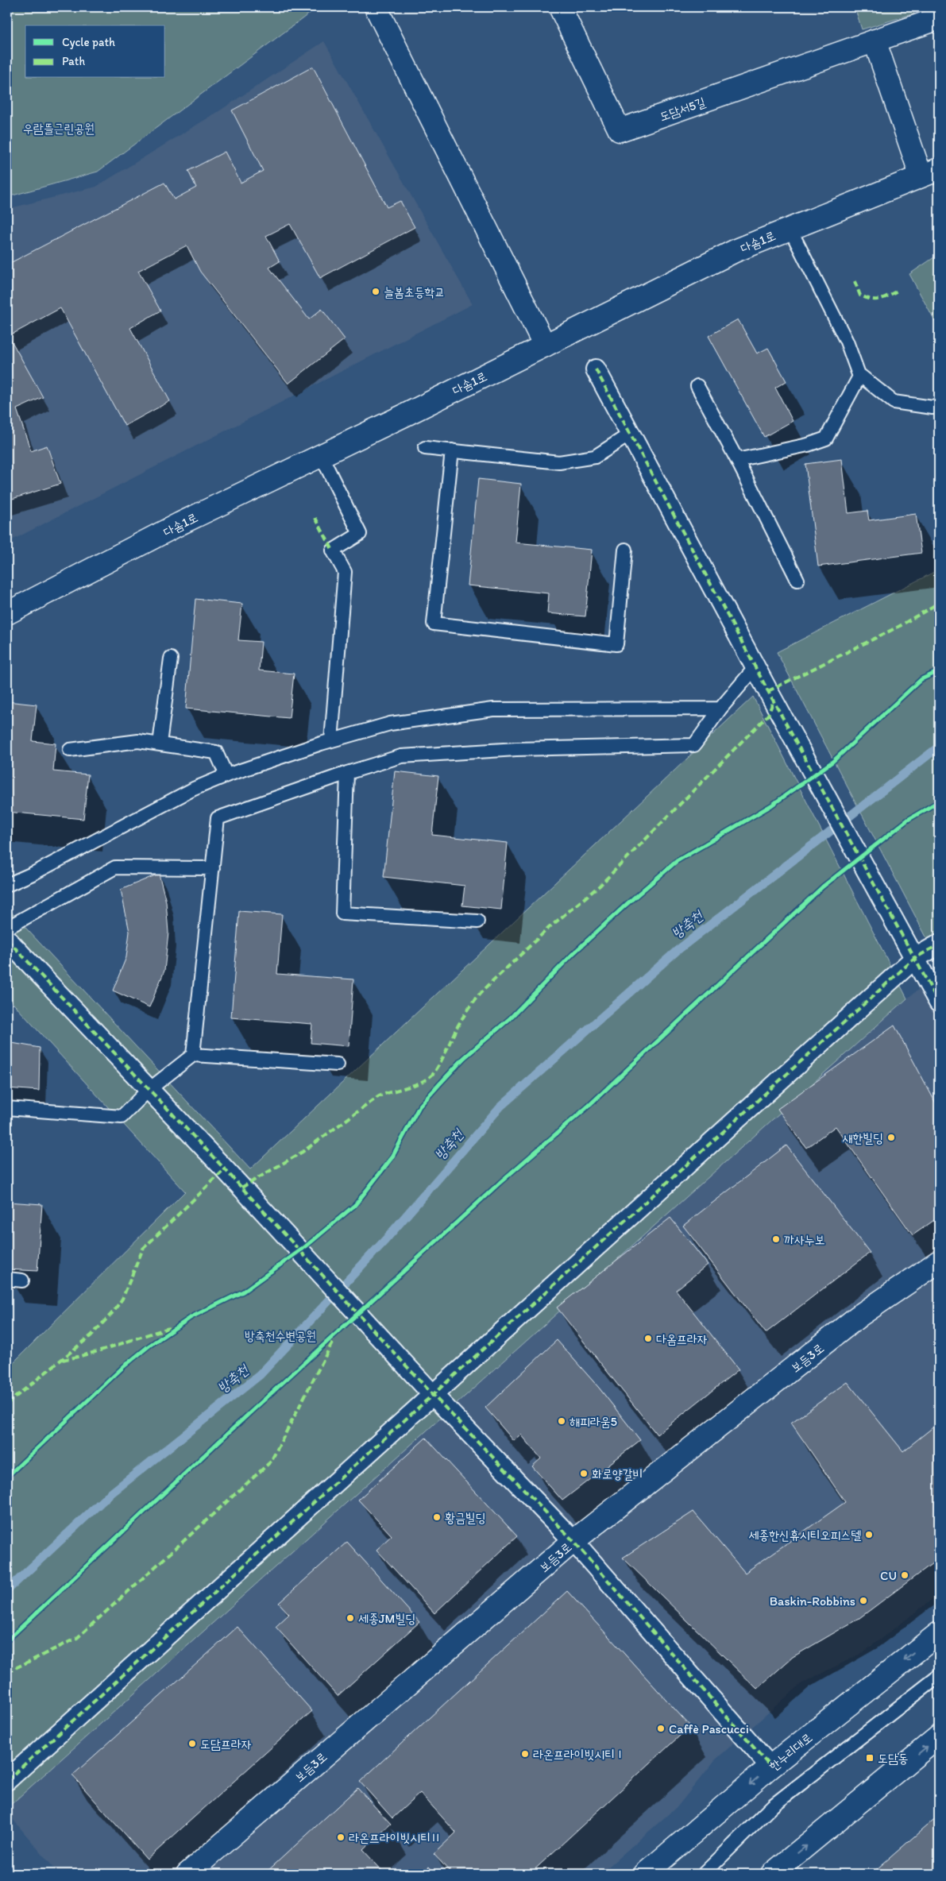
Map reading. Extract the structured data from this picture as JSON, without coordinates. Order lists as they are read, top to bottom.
{
  "streets": {
    "street": [
      "도담서5길",
      "다솜1로",
      "보듬3로",
      "한누리대로"
    ]
  },
  "water": ["방축천"],
  "parks": ["우람뜰근린공원", "방축천수변공원"],
  "places": {
    "other": [
      "늘봄초등학교",
      "새한빌딩",
      "까사누보",
      "다옴프라자",
      "해피라움5",
      "화로양갈비",
      "황금빌딩",
      "세종한신휴시티오피스텔",
      "CU",
      "Baskin-Robbins",
      "세종JM빌딩",
      "Caffè Pascucci",
      "도담프라자",
      "라온프라이빗시티Ⅰ",
      "라온프라이빗시티Ⅱ"
    ],
    "transit": ["도담동"]
  },
  "legend": ["Cycle path", "Path"]
}
